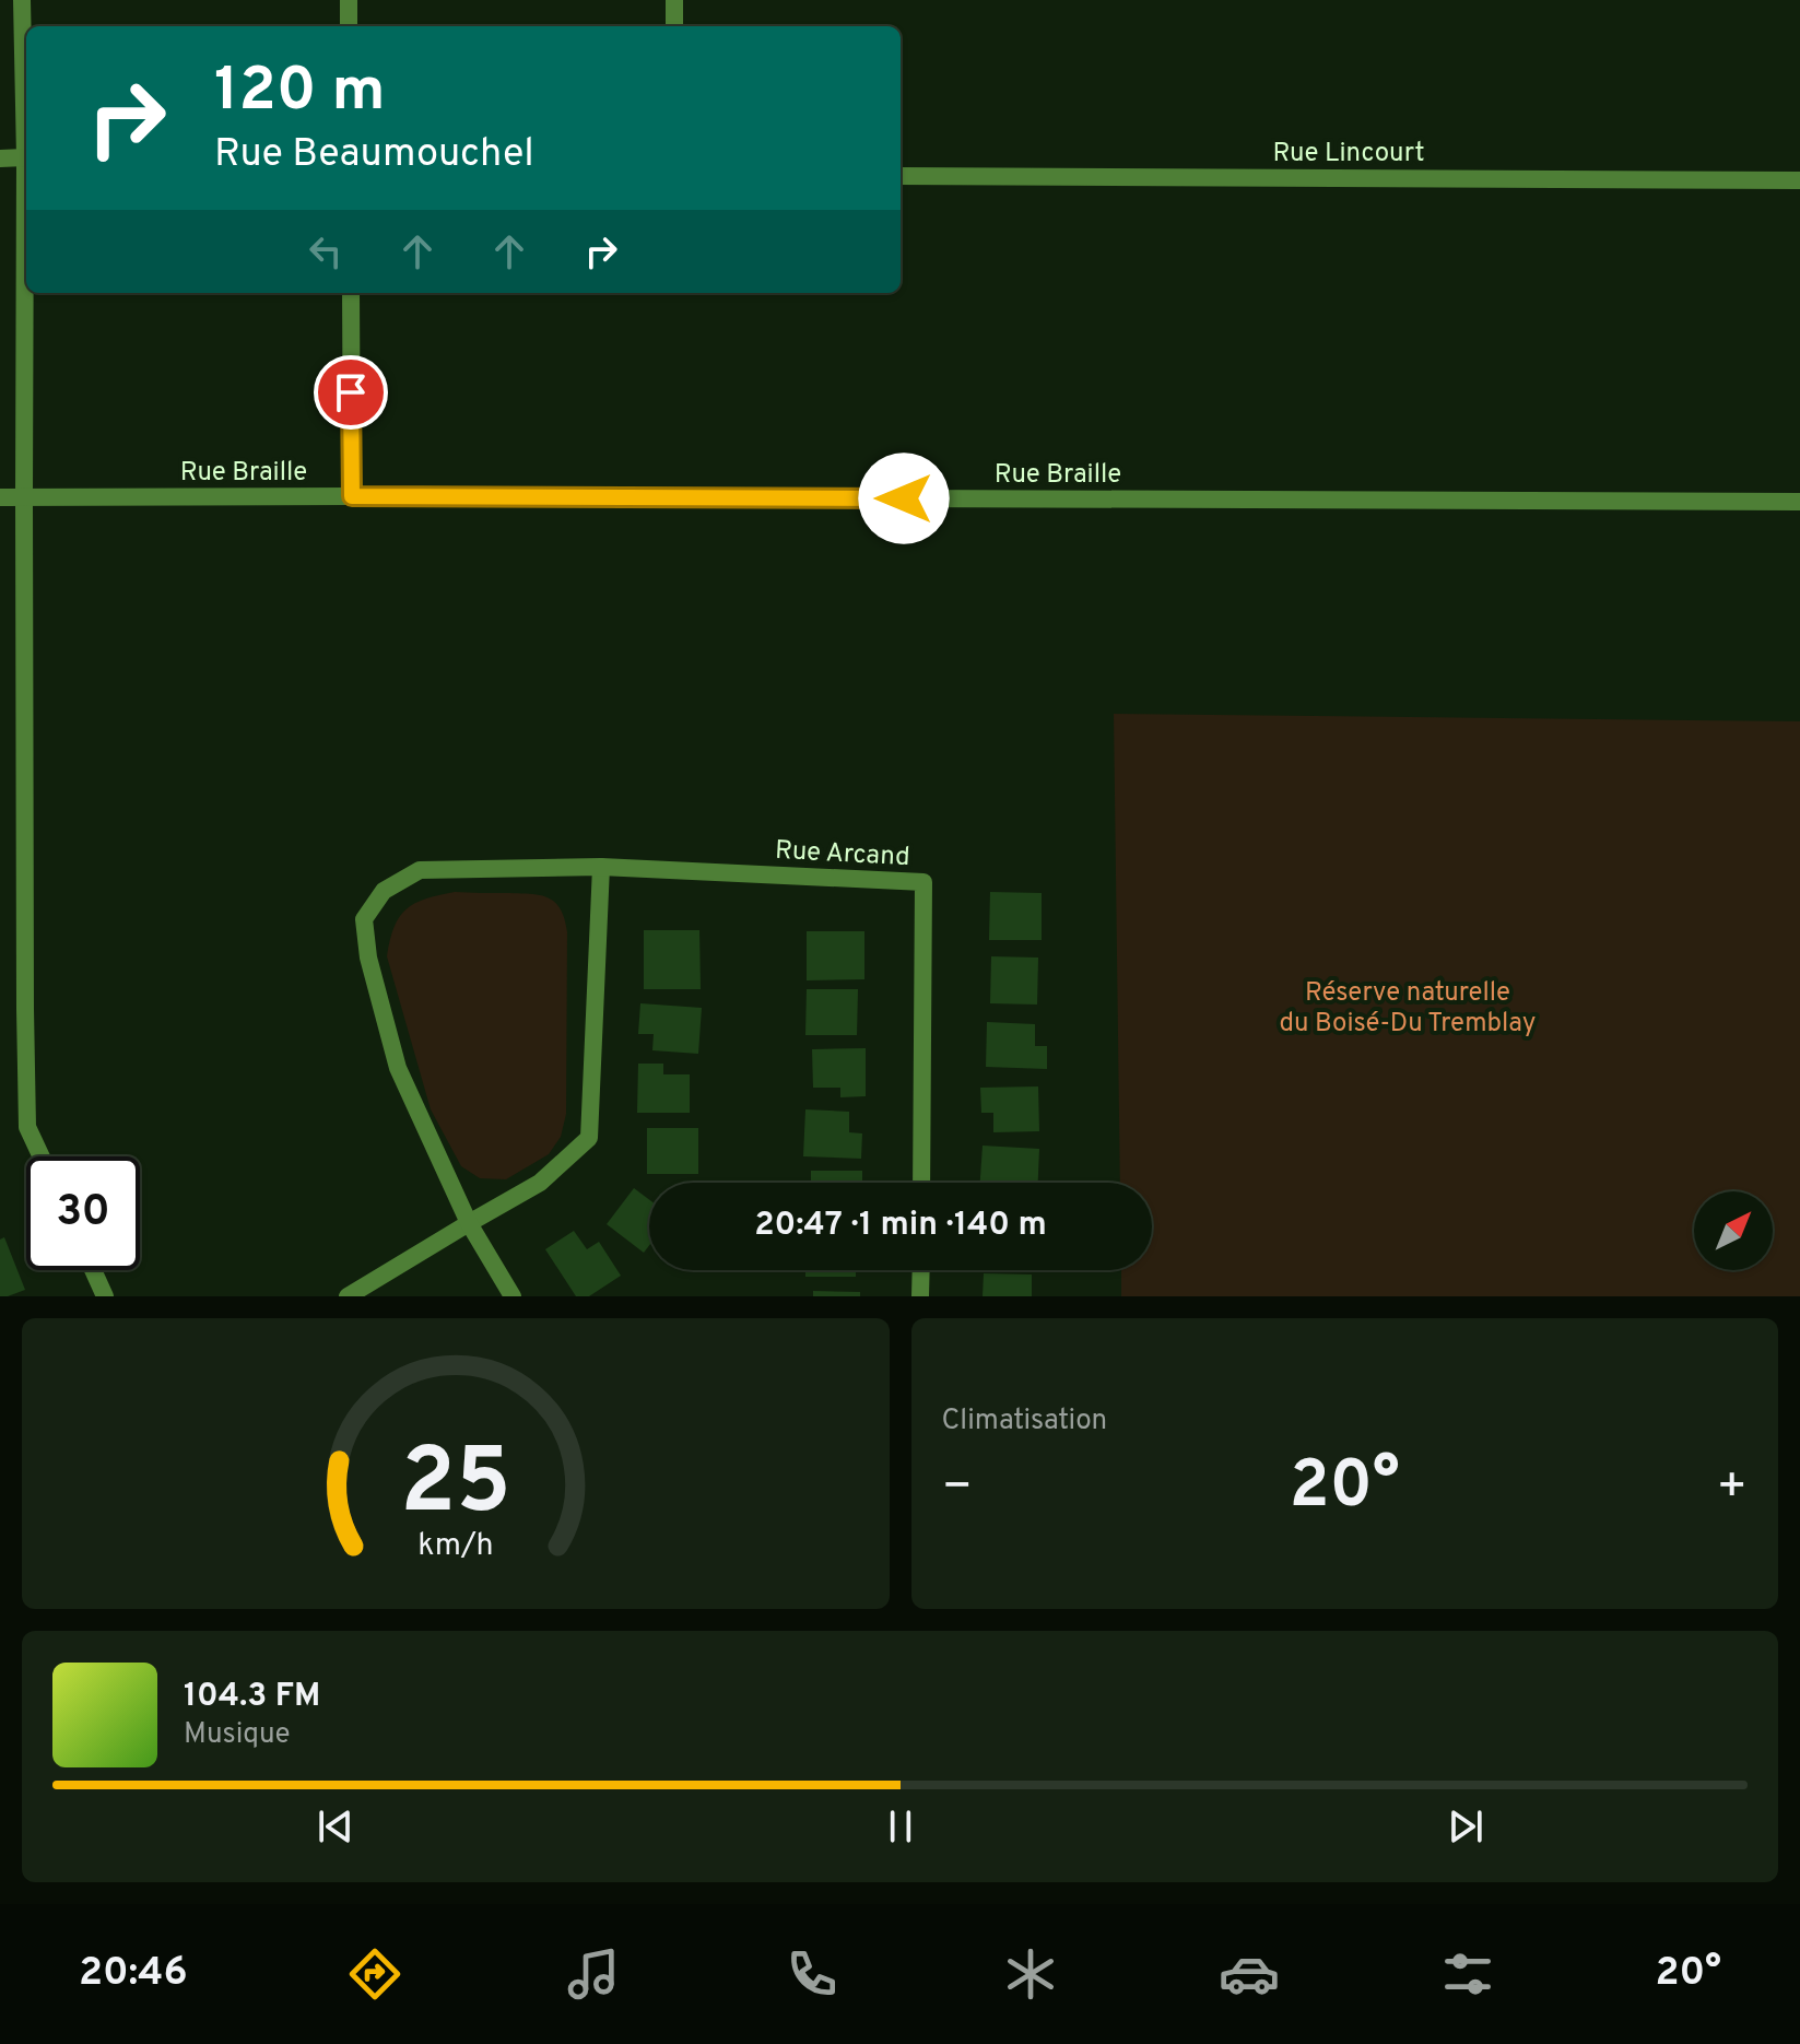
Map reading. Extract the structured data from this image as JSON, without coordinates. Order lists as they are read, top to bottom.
{
  "streets": {
    "street": ["Rue Lincourt", "Rue Braille", "Rue Arcand"]
  },
  "parks": ["Réserve naturelle du Boisé-Du Tremblay"],
  "north": "top right",
  "page": {
    "turn": ["120 m", "Rue Beaumouchel"],
    "limit": "30",
    "trip": "20:47 · 1 min · 140 m",
    "tile": "Climatisation",
    "heat": ["−", "20°", "+"],
    "song": ["104.3 FM", "Musique"],
    "tabs": ["20:46", "20°"],
    "gauge": ["25", "km/h"]
  }
}
